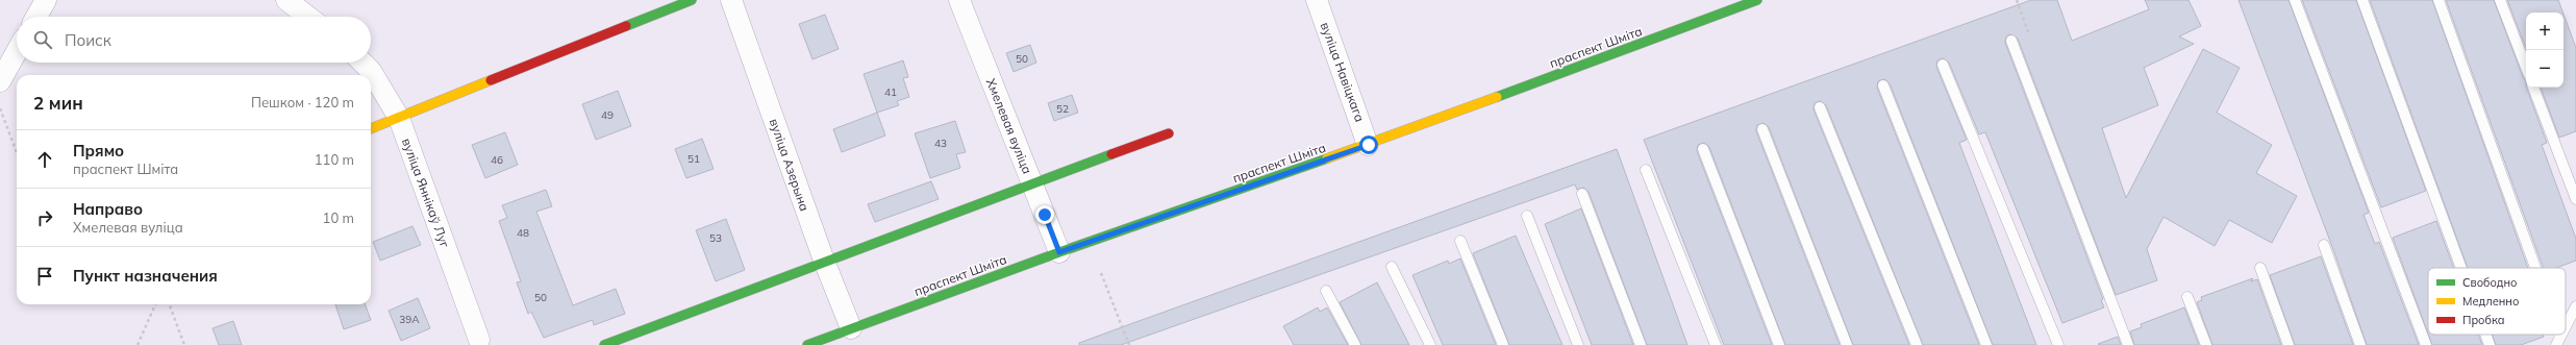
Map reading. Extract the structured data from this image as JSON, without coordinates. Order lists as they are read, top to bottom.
{
  "streets": {
    "main road": ["праспект Шміта"],
    "street": [
      "вуліца Навіцкага",
      "Хмелевая вуліца",
      "вуліца Азерына",
      "вуліца Яннікаў Луг"
    ]
  },
  "crossings": [
    ["праспект Шміта", "вуліца Навіцкага"],
    ["праспект Шміта", "Хмелевая вуліца"],
    ["праспект Шміта", "вуліца Азерына"]
  ],
  "house_numbers": [
    "50",
    "41",
    "52",
    "49",
    "43",
    "51",
    "46",
    "48",
    "53",
    "50",
    "39А"
  ],
  "legend": ["Свободно", "Медленно", "Пробка"],
  "page": {
    "map_buttons": ["+", "−"],
    "search": "Поиск",
    "heading": ["2 мин", "Пешком · 120 m"],
    "list": [
      ["Прямо", "праспект Шміта", "110 m"],
      ["Направо", "Хмелевая вуліца", "10 m"],
      "Пункт назначения"
    ]
  }
}
